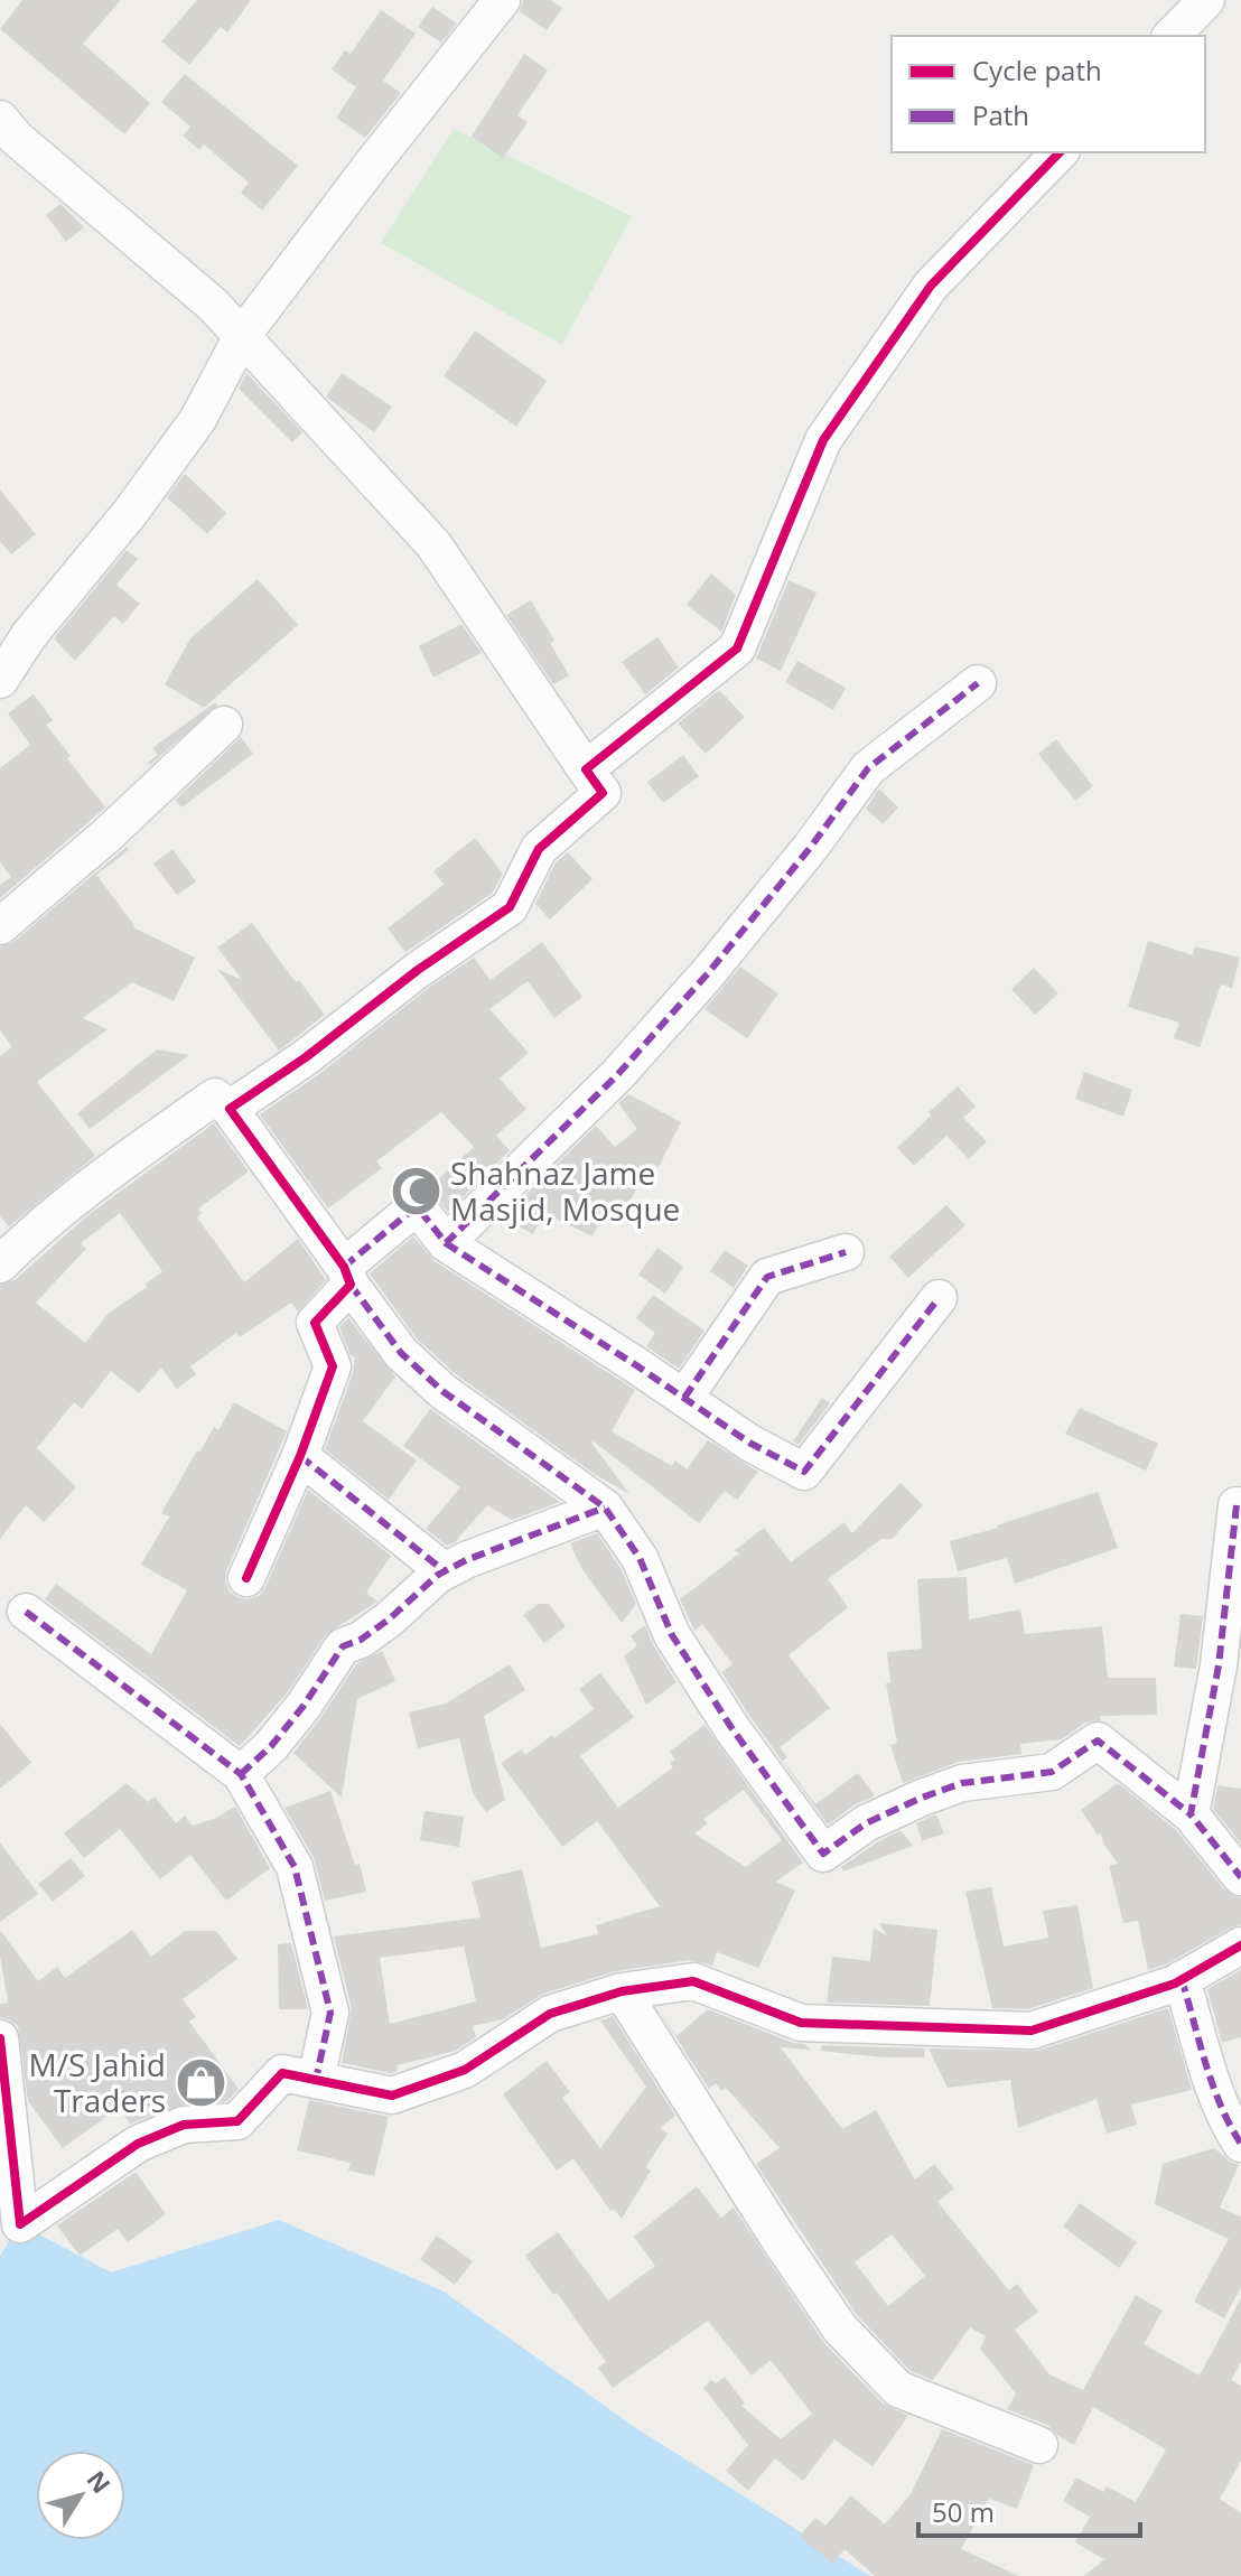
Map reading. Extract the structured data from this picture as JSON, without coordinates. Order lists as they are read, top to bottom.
{
  "places": {
    "mosque": ["Shahnaz Jame Masjid, Mosque"],
    "shop": ["M/S Jahid Traders"]
  },
  "legend": ["Cycle path", "Path"],
  "scale_bar": "50 m",
  "north": "top right"
}
